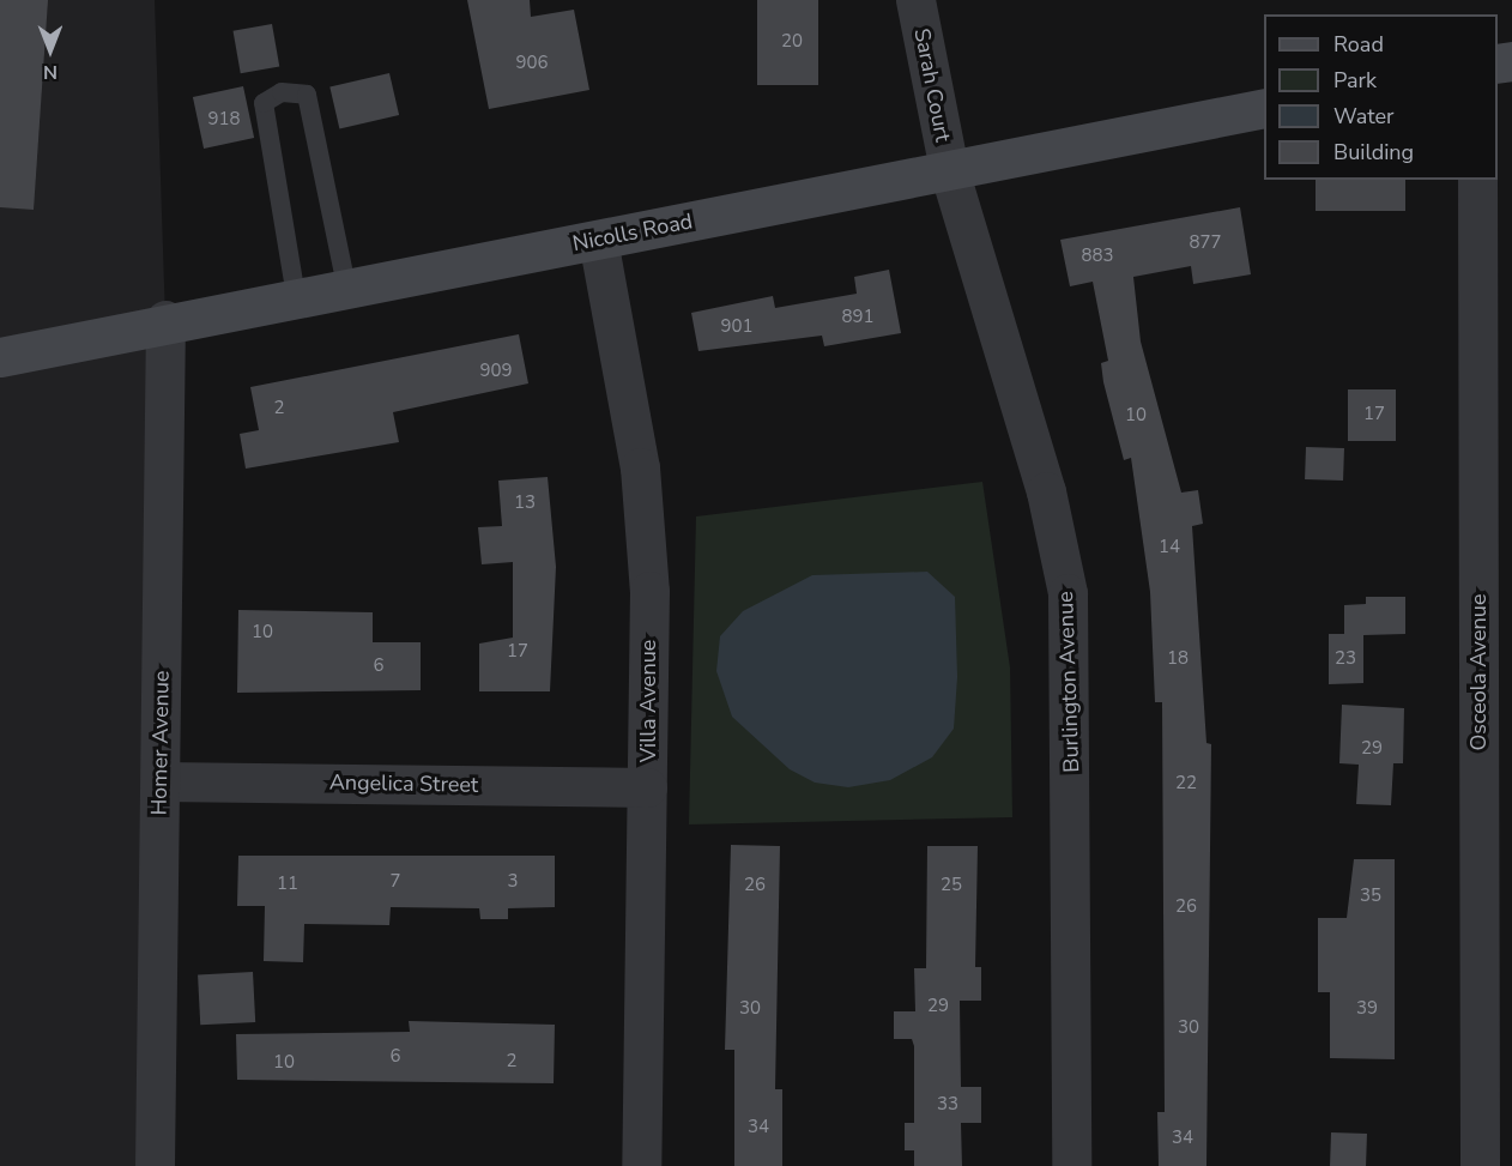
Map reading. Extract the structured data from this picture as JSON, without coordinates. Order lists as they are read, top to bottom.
{
  "streets": {
    "street": [
      "Sarah Court",
      "Nicolls Road",
      "Osceola Avenue",
      "Burlington Avenue",
      "Villa Avenue",
      "Homer Avenue",
      "Angelica Street"
    ]
  },
  "crossings": [
    ["Sarah Court", "Nicolls Road"],
    ["Sarah Court", "Burlington Avenue"],
    ["Nicolls Road", "Burlington Avenue"],
    ["Nicolls Road", "Villa Avenue"],
    ["Nicolls Road", "Homer Avenue"],
    ["Villa Avenue", "Angelica Street"],
    ["Homer Avenue", "Angelica Street"]
  ],
  "house_numbers": [
    "20",
    "906",
    "918",
    "877",
    "883",
    "891",
    "901",
    "909",
    "2",
    "17",
    "10",
    "13",
    "14",
    "10",
    "17",
    "18",
    "23",
    "6",
    "29",
    "22",
    "7",
    "3",
    "11",
    "26",
    "25",
    "35",
    "26",
    "29",
    "30",
    "39",
    "30",
    "6",
    "2",
    "10",
    "33",
    "34",
    "34"
  ],
  "legend": [
    "Road",
    "Park",
    "Water",
    "Building"
  ],
  "north": "bottom"
}
